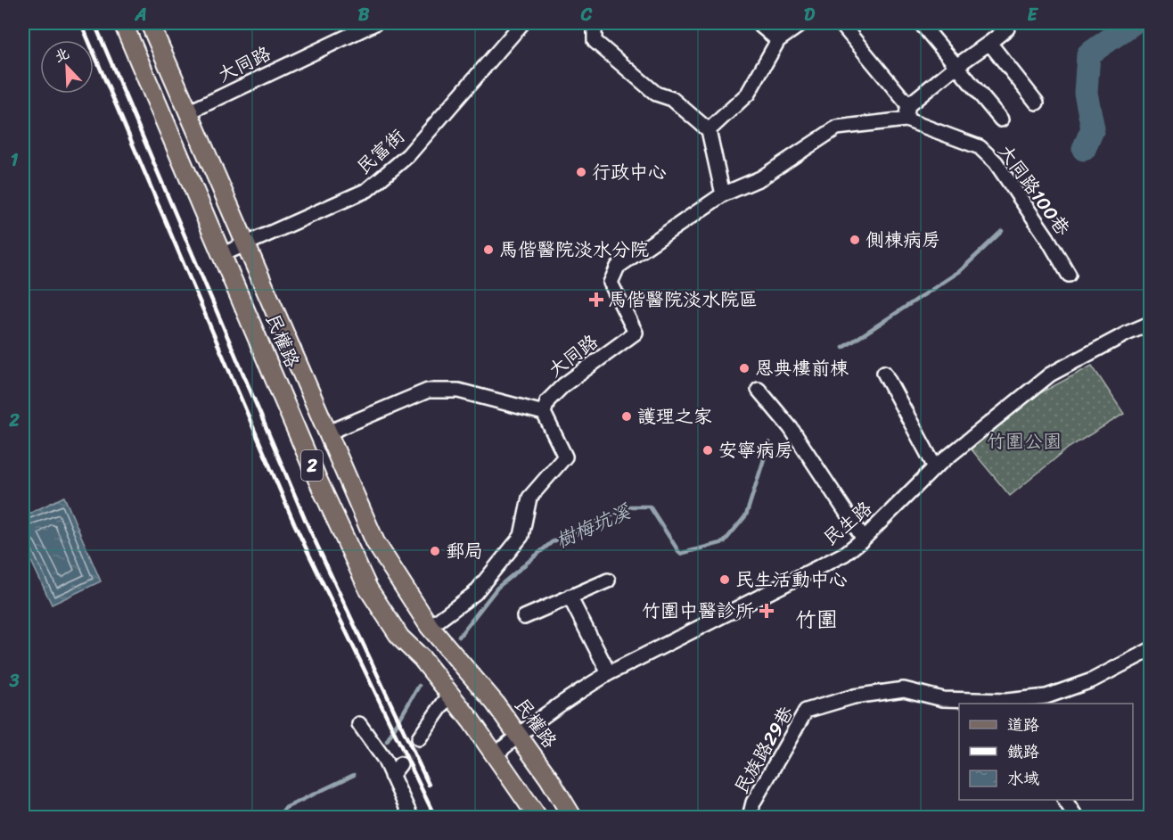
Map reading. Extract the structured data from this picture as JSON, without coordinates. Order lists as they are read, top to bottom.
{
  "streets": {
    "main road": ["民權路", "2"],
    "street": [
      "大同路",
      "民富街",
      "大同路100巷",
      "民生路",
      "民族路29巷"
    ]
  },
  "crossings": [
    ["大同路", "大同路100巷"],
    ["大同路", "民權路"],
    ["民富街", "民權路"],
    ["民權路", "民生路"]
  ],
  "districts": ["竹圍"],
  "water": ["樹梅坑溪"],
  "parks": ["竹圍公園"],
  "places": {
    "other": [
      "行政中心",
      "側棟病房",
      "馬偕醫院淡水分院",
      "恩典樓前棟",
      "護理之家",
      "安寧病房",
      "郵局",
      "民生活動中心"
    ],
    "health": ["馬偕醫院淡水院區", "竹圍中醫診所"]
  },
  "legend": ["道路", "鐵路", "水域"],
  "north": "top left",
  "grid": {
    "columns": [
      "A",
      "B",
      "C",
      "D",
      "E"
    ],
    "rows": ["1", "2", "3"]
  }
}
